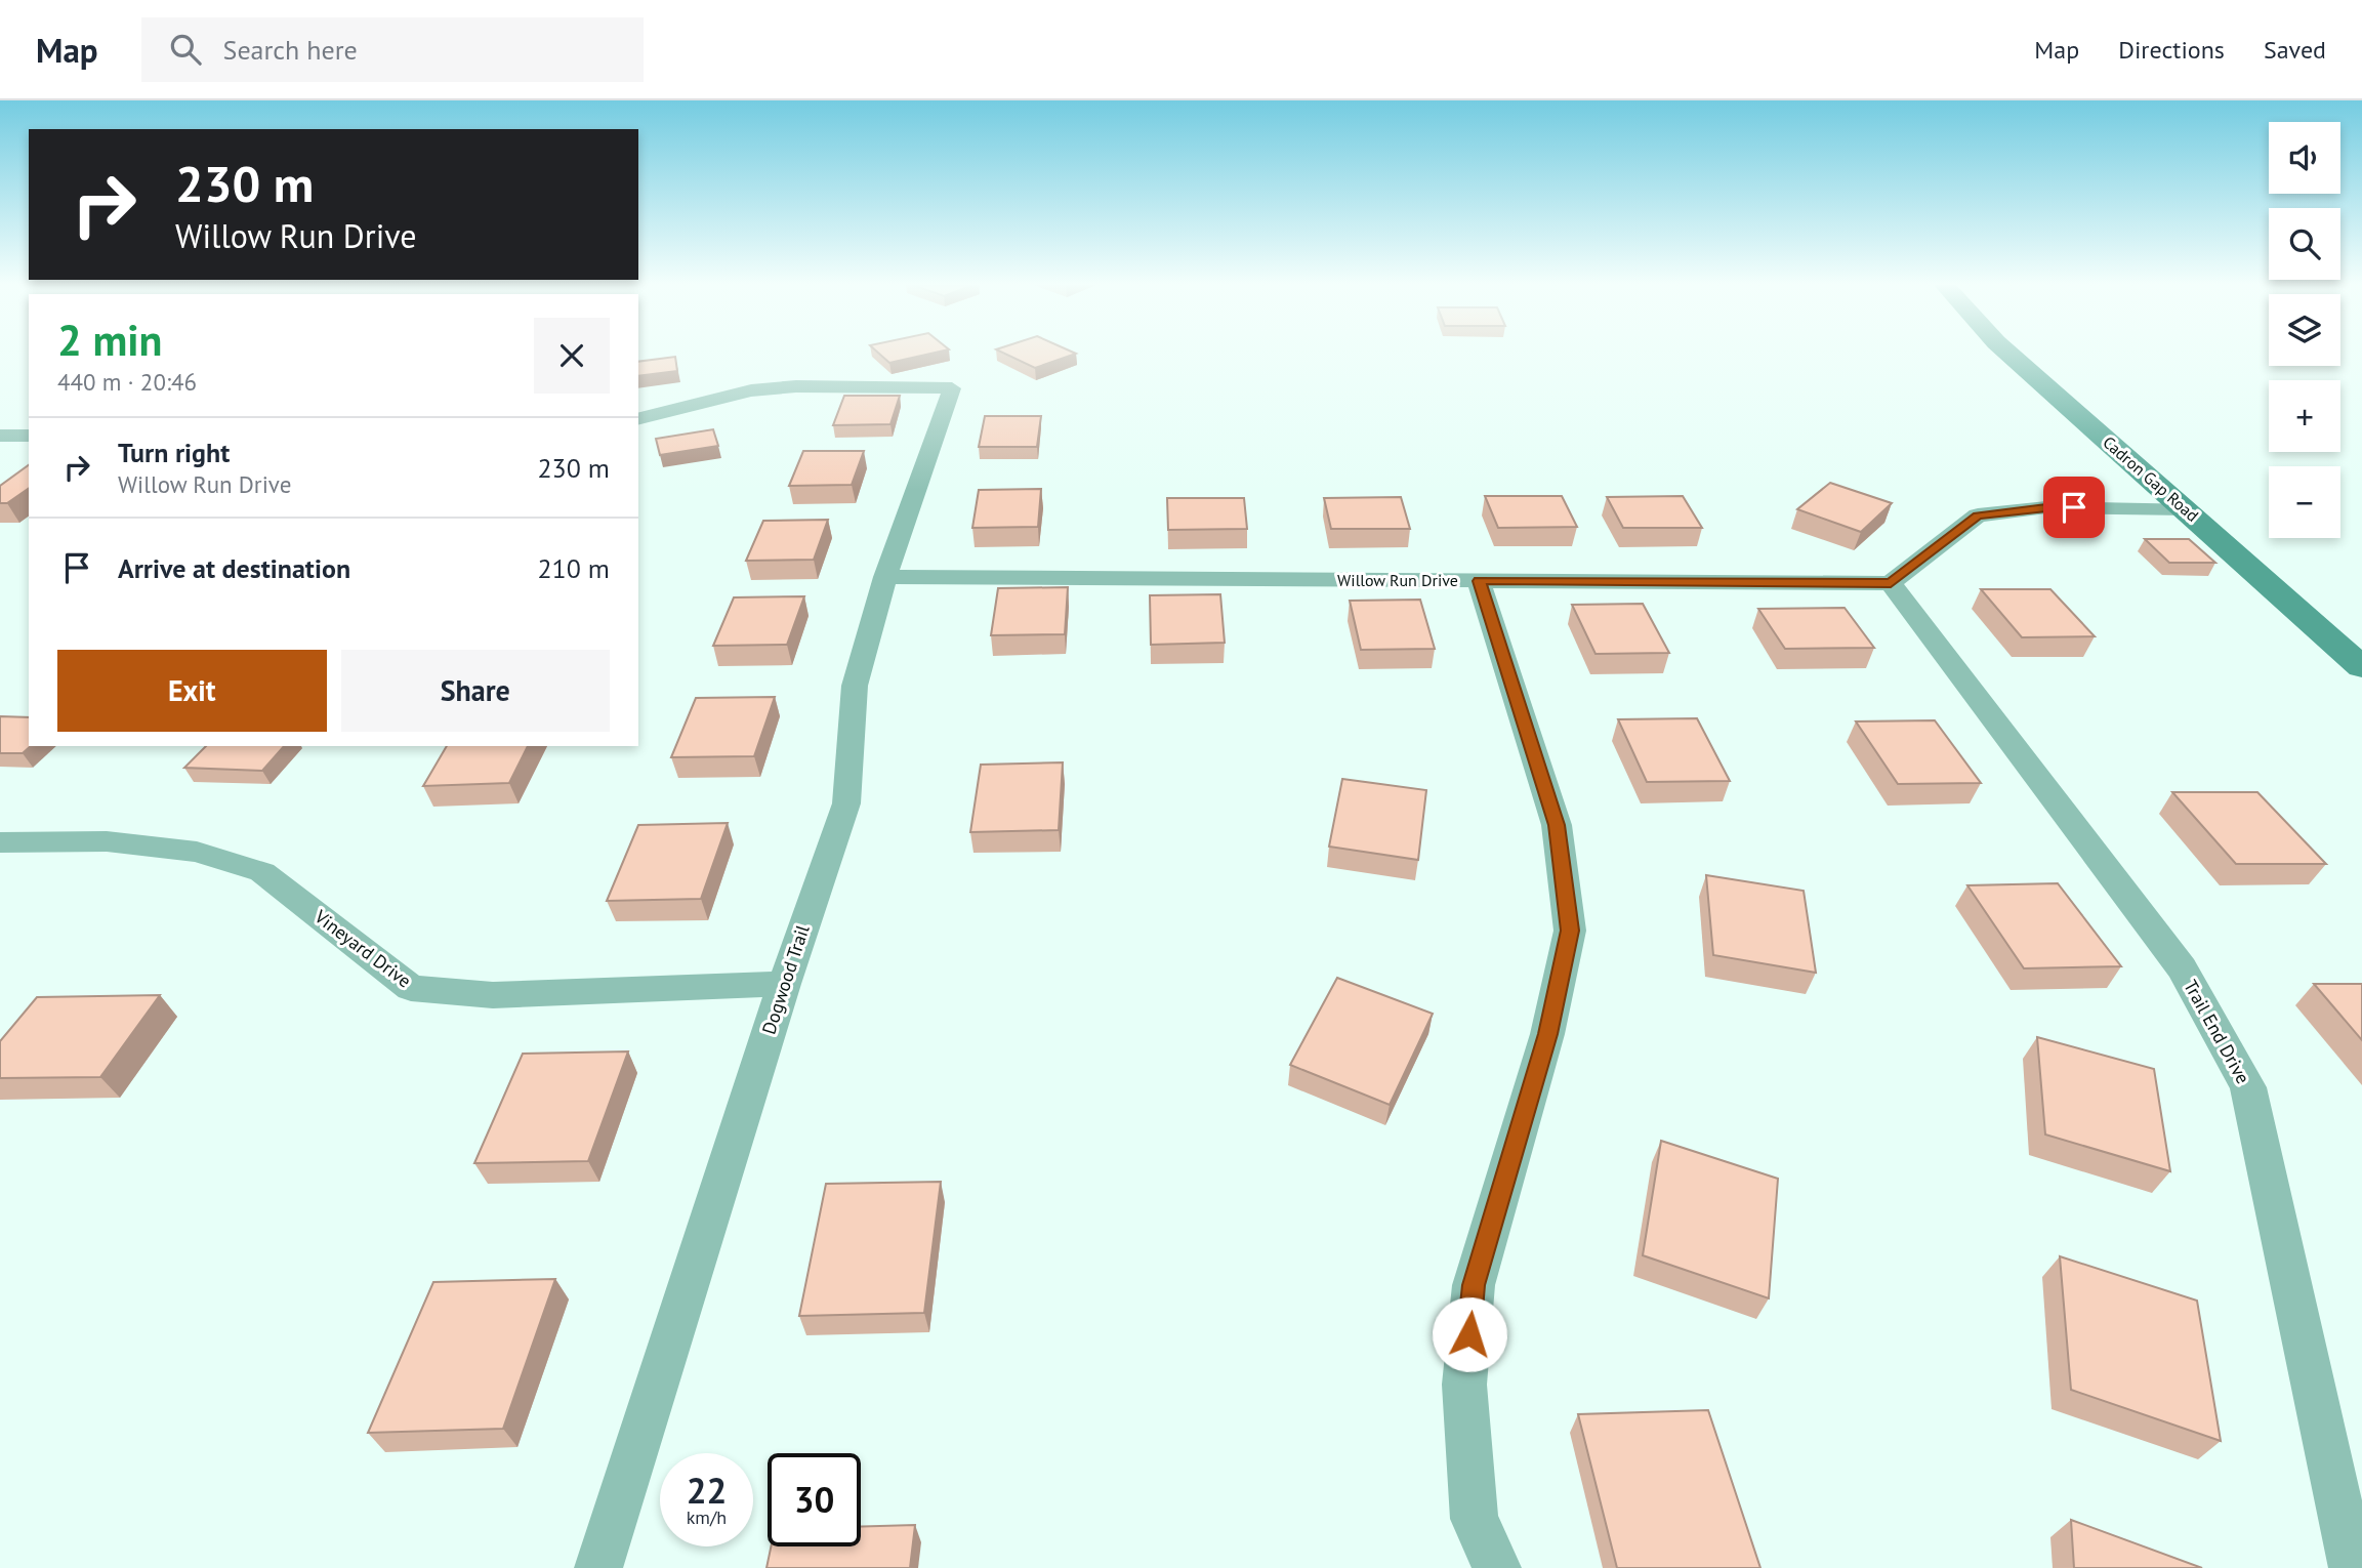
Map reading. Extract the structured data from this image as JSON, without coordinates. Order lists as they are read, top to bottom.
{
  "streets": {
    "street": [
      "Cadron Gap Road",
      "Willow Run Drive",
      "Vineyard Drive",
      "Dogwood Trail",
      "Trail End Drive"
    ]
  },
  "crossings": [
    ["Willow Run Drive", "Dogwood Trail"],
    ["Willow Run Drive", "Trail End Drive"],
    ["Vineyard Drive", "Dogwood Trail"]
  ],
  "page": {
    "header": "Map",
    "search": "Search here",
    "nav": ["Map", "Directions", "Saved"],
    "map_buttons": ["+", "−"],
    "turn": ["230 m", "Willow Run Drive"],
    "heading": ["2 min", "440 m · 20:46"],
    "list": [
      {
        "name": "Turn right",
        "note": "Willow Run Drive",
        "value": "230 m"
      },
      {
        "name": "Arrive at destination",
        "value": "210 m"
      }
    ],
    "buttons": ["Exit", "Share"],
    "speed": "22 km/h",
    "limit": "30"
  }
}
